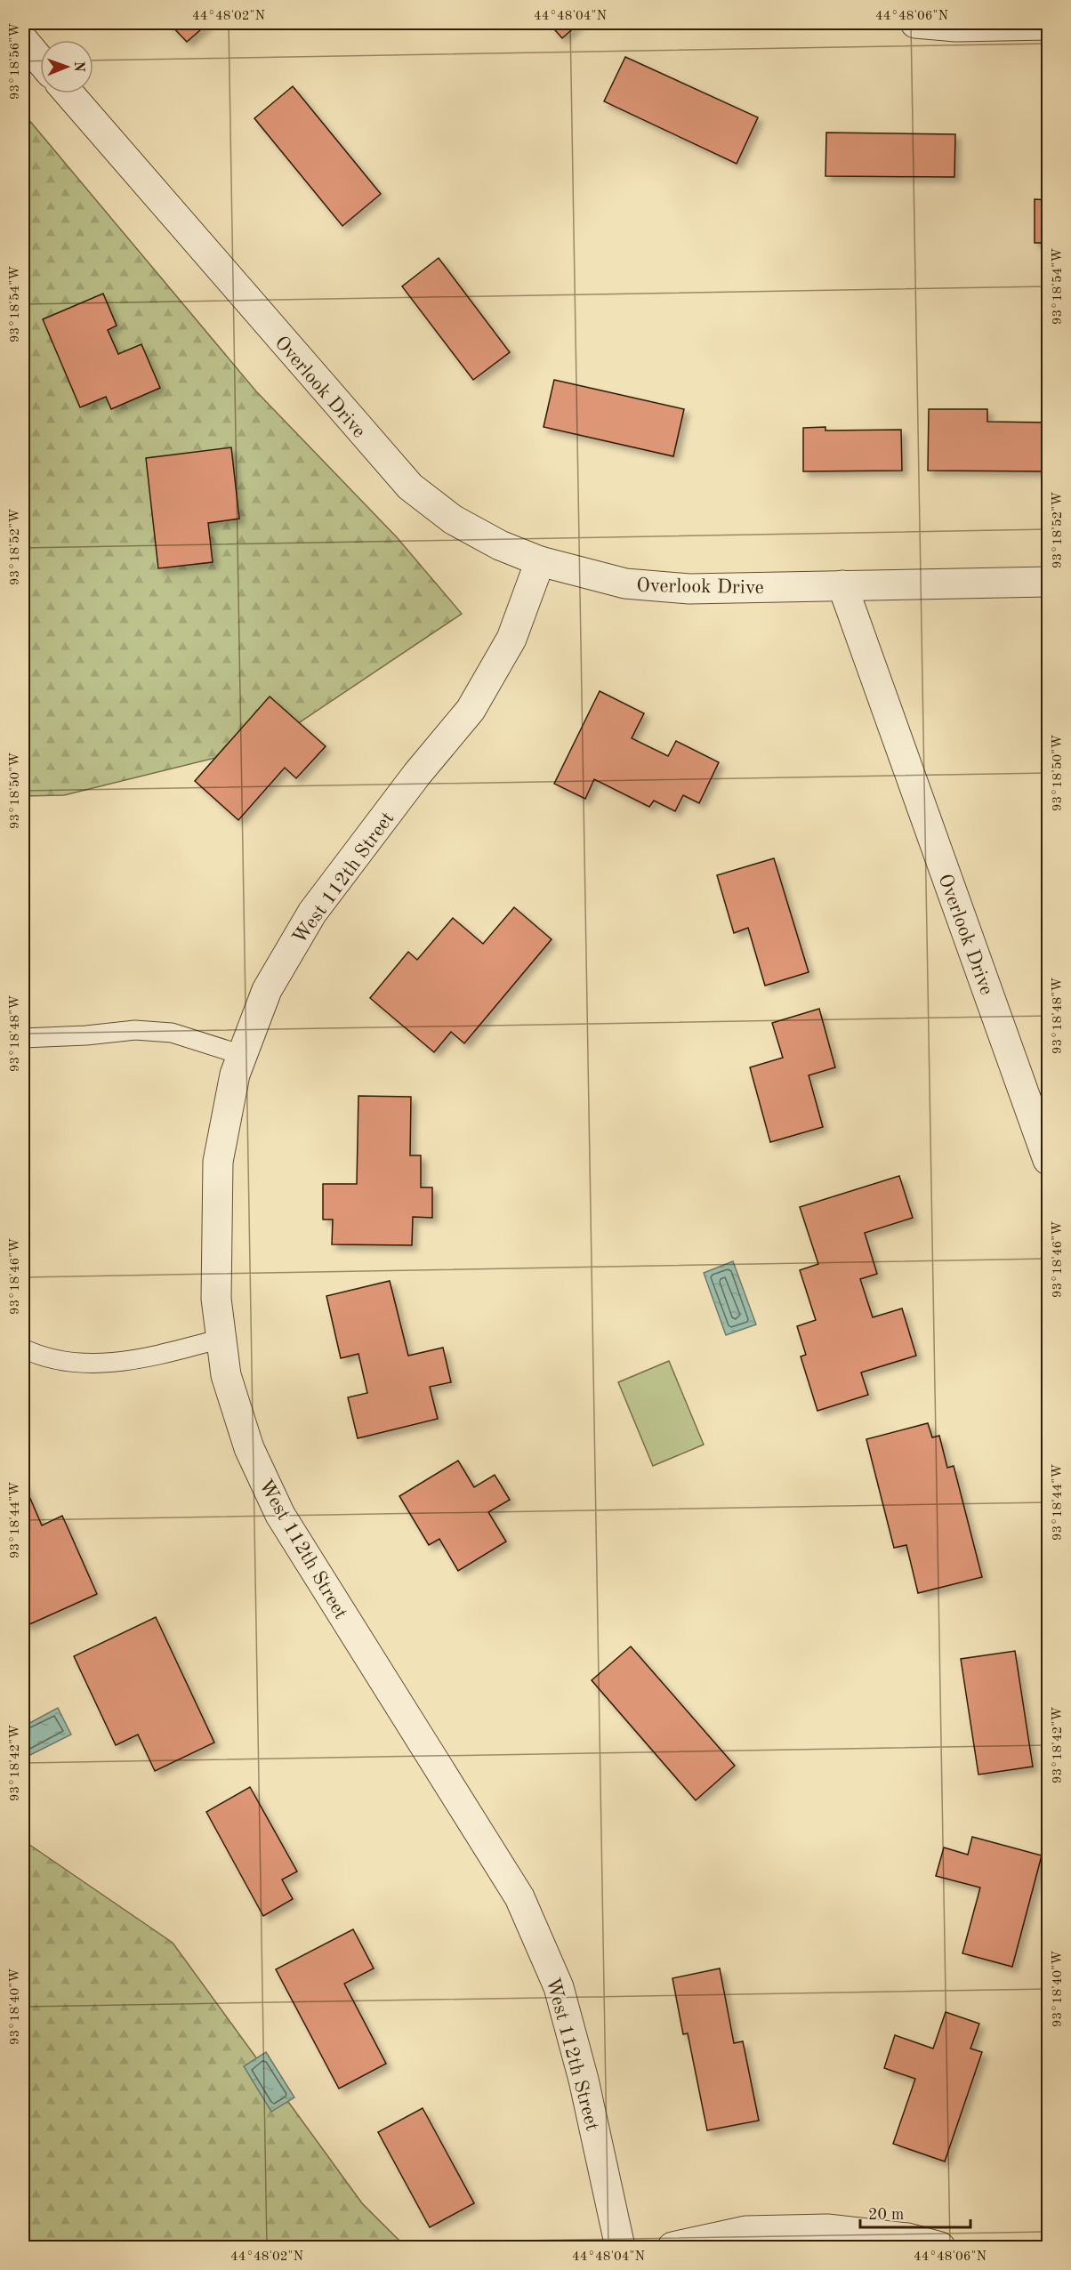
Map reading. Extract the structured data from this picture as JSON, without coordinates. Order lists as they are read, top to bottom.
{
  "streets": {
    "street": ["Overlook Drive", "West 112th Street"]
  },
  "crossings": [
    ["Overlook Drive", "West 112th Street"]
  ],
  "scale_bar": "20 m",
  "north": "right",
  "coordinates": [
    "44°48'02\"N",
    "44°48'04\"N",
    "44°48'06\"N",
    "93°18'56\"W",
    "93°18'54\"W",
    "93°18'52\"W",
    "93°18'50\"W",
    "93°18'48\"W",
    "93°18'46\"W",
    "93°18'44\"W",
    "93°18'42\"W",
    "93°18'40\"W"
  ]
}
